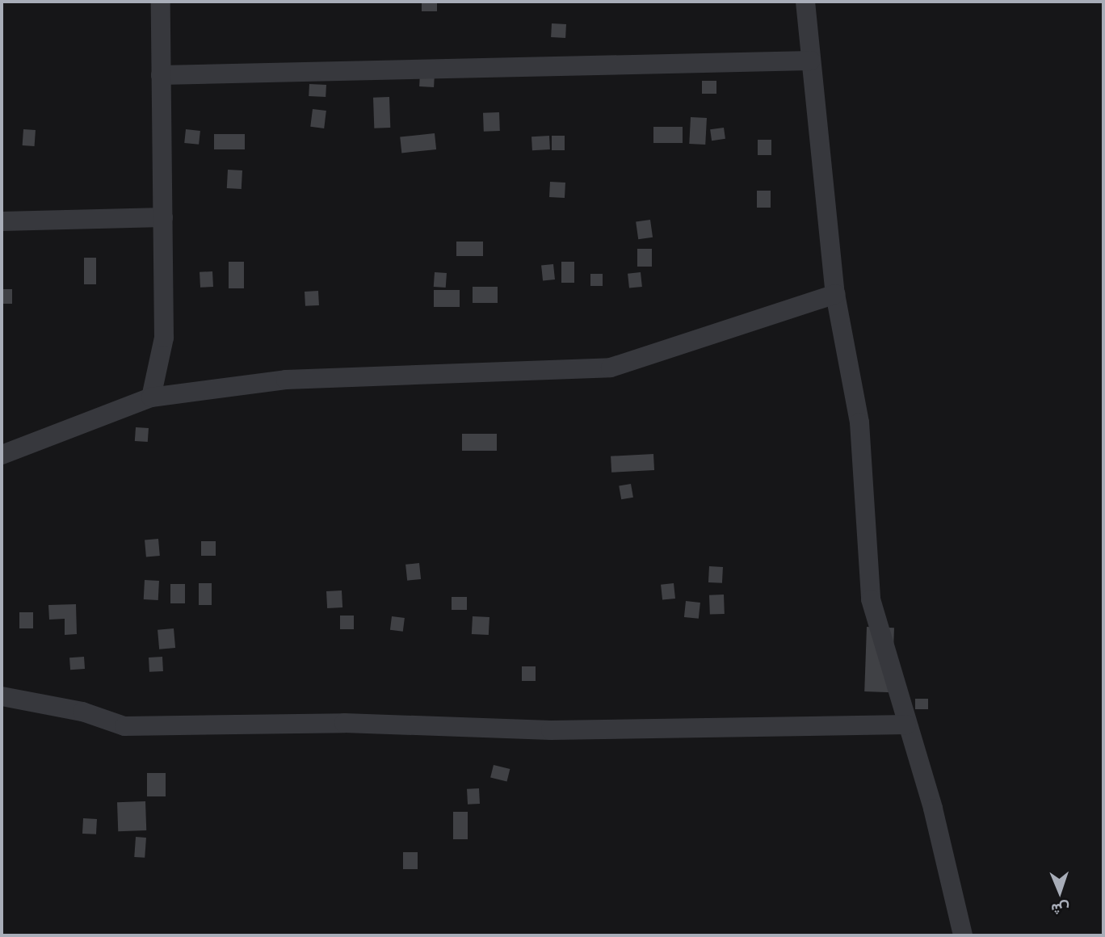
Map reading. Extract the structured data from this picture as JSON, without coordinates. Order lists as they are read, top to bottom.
{
  "north": "bottom"
}
